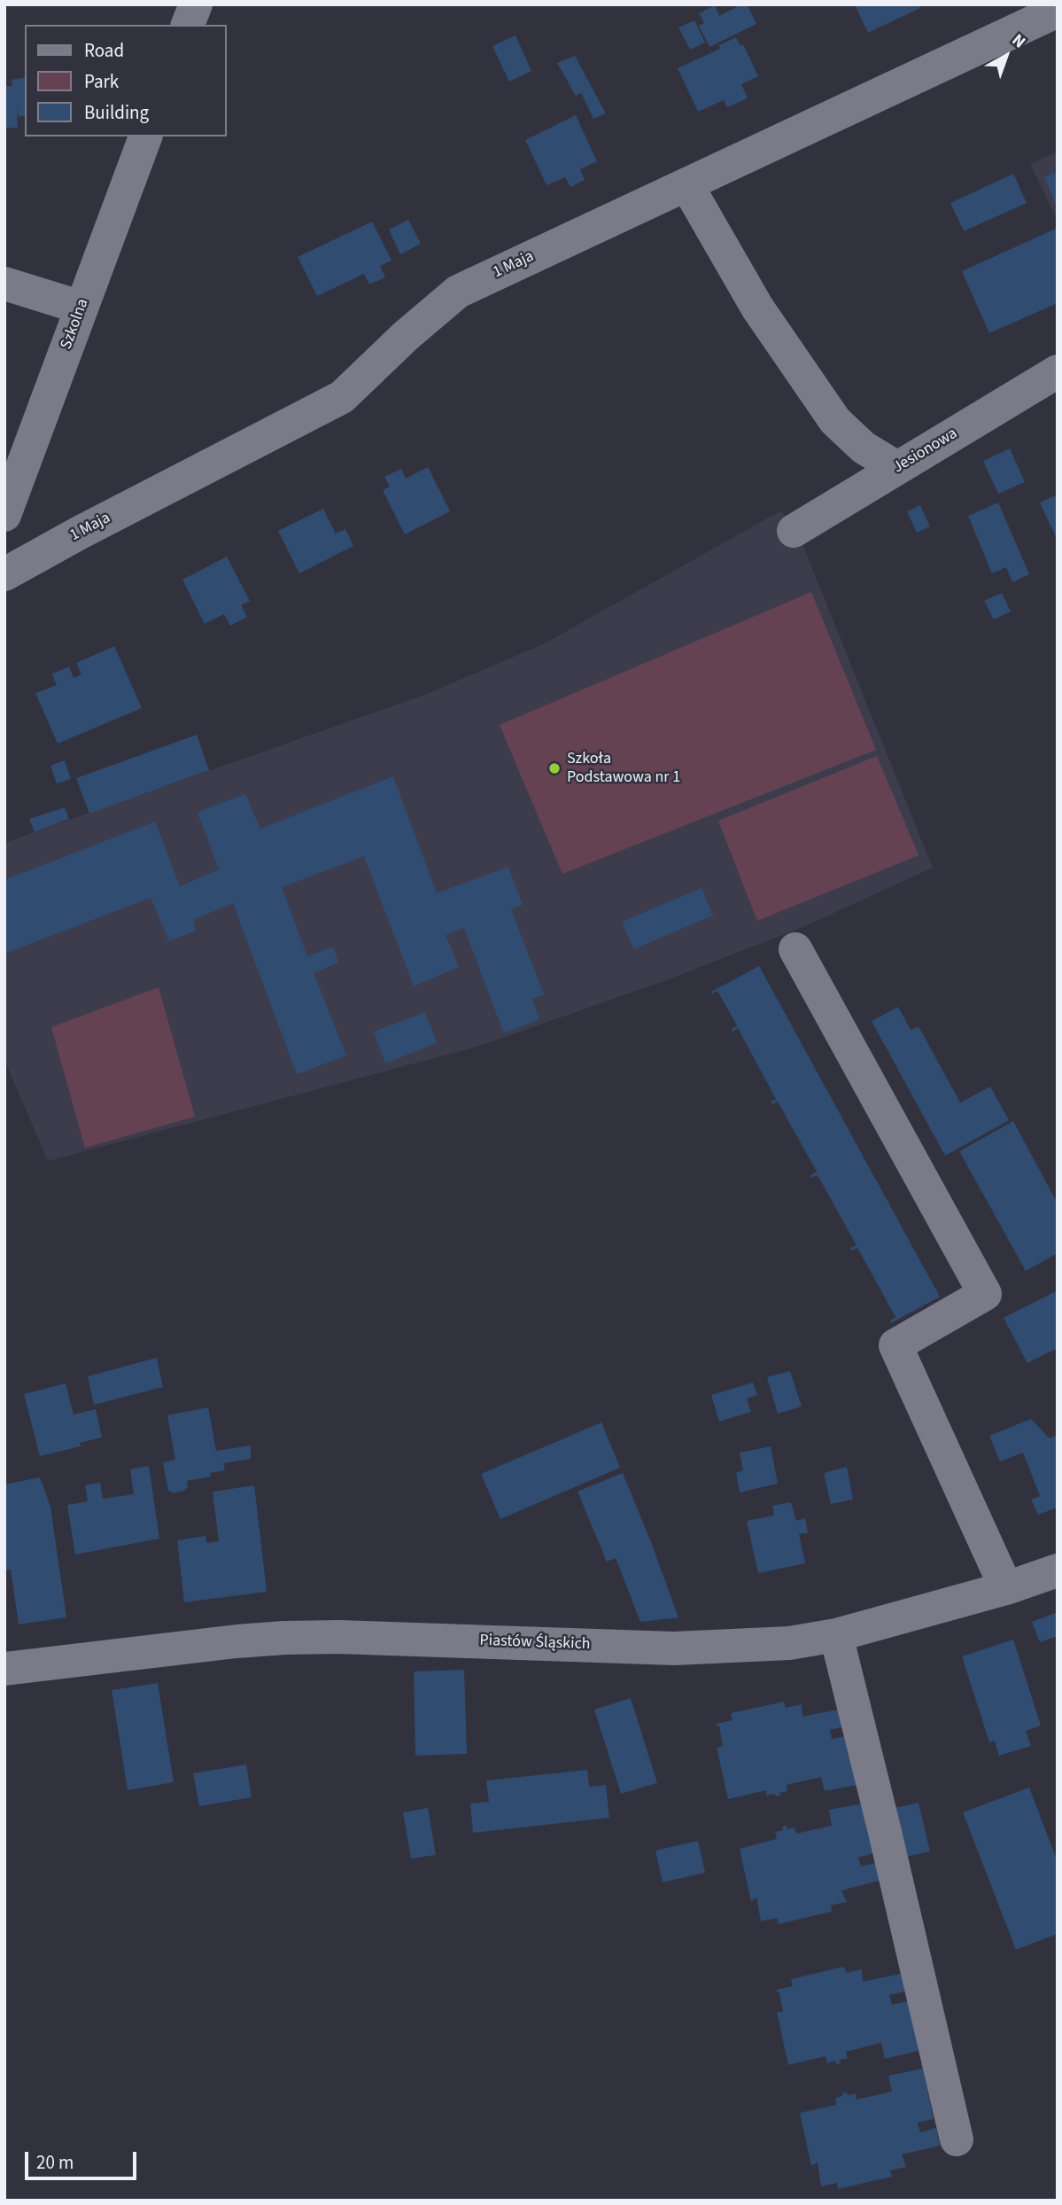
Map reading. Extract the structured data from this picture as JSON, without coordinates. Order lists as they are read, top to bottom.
{
  "streets": {
    "street": [
      "1 Maja",
      "Szkolna",
      "Jesionowa",
      "Piastów Śląskich"
    ]
  },
  "places": ["Szkoła Podstawowa nr 1"],
  "legend": ["Road", "Park", "Building"],
  "scale_bar": "20 m",
  "north": "top right"
}
